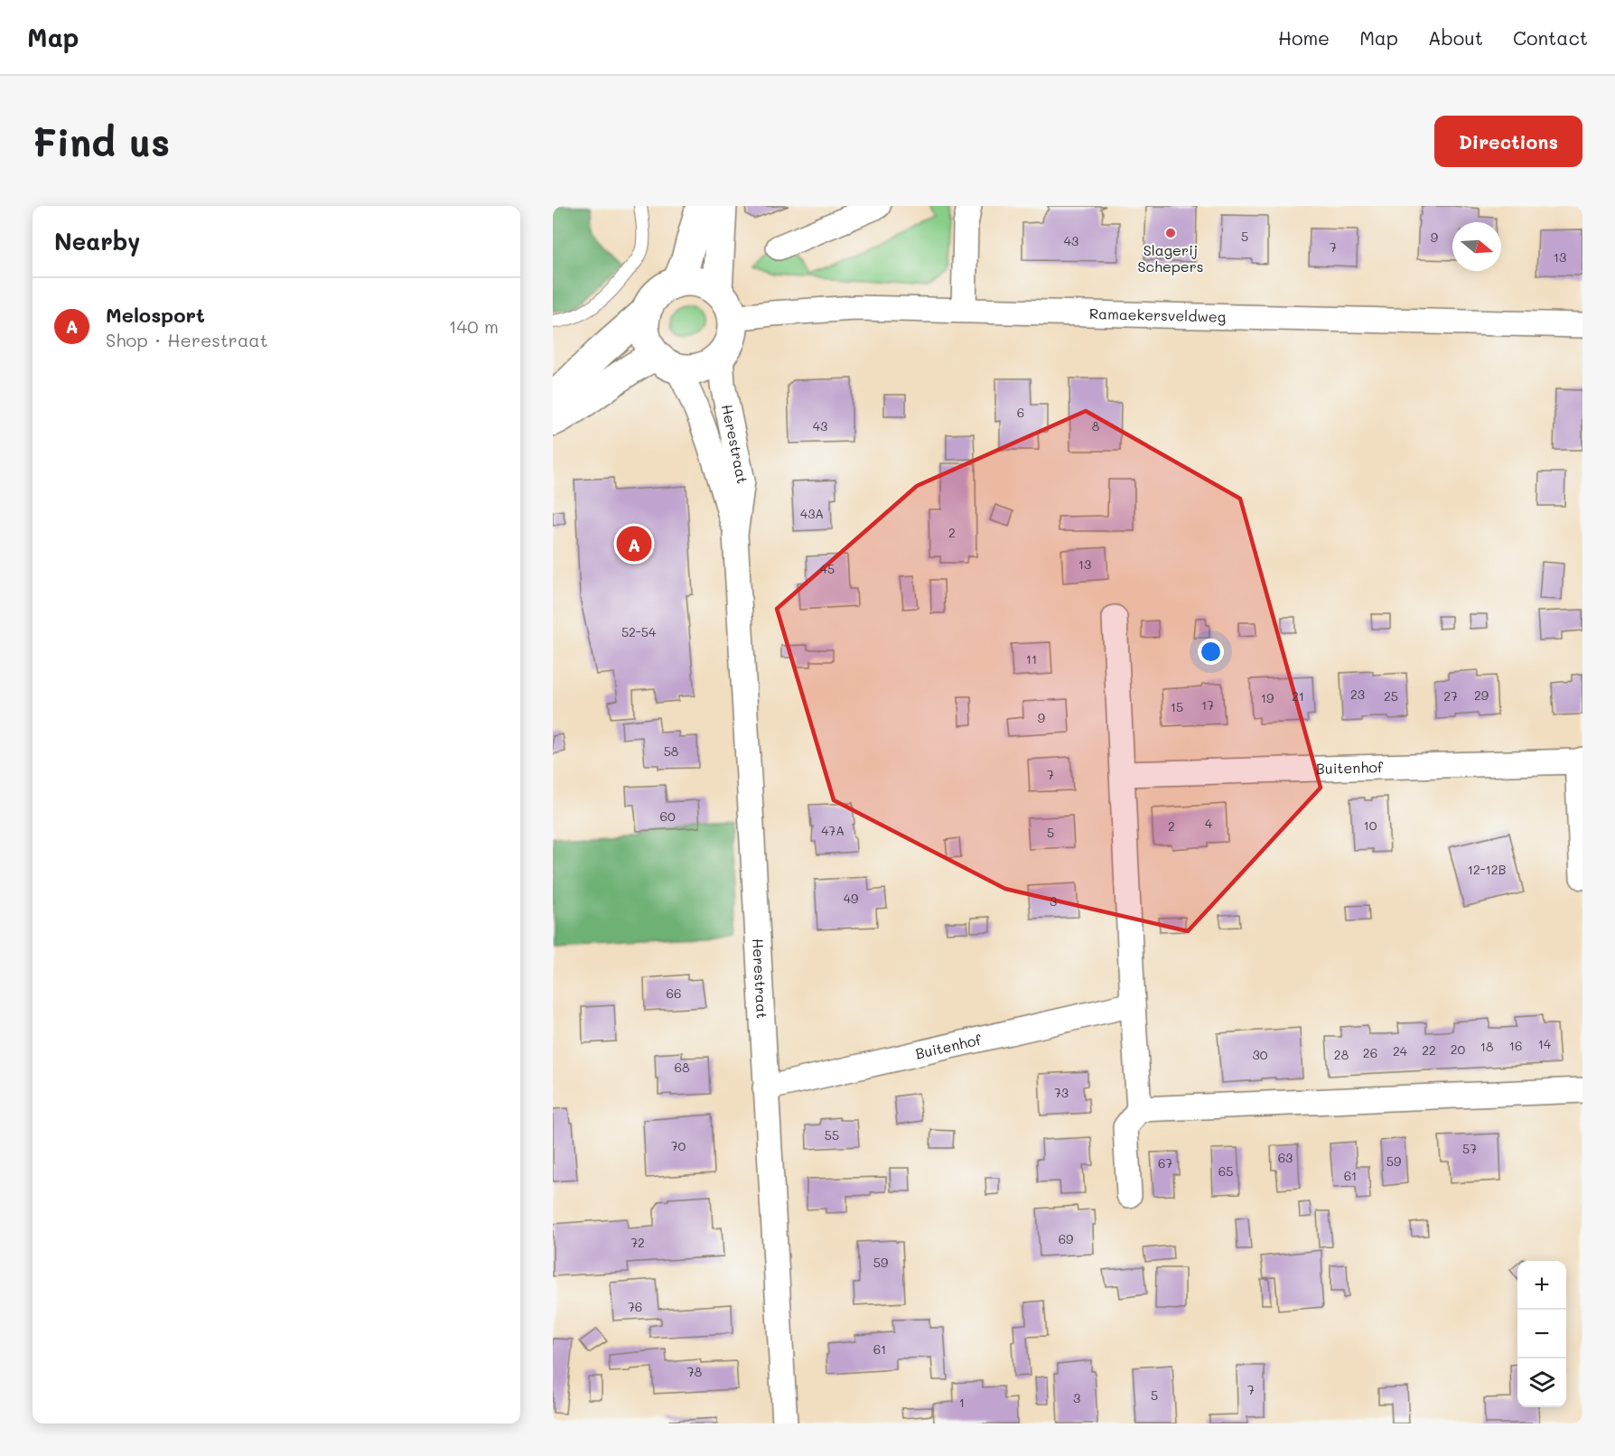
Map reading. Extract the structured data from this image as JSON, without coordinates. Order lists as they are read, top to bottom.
{
  "streets": {
    "street": ["Ramaekersveldweg", "Herestraat", "Buitenhof"]
  },
  "crossings": [
    ["Ramaekersveldweg", "Herestraat"],
    ["Herestraat", "Buitenhof"]
  ],
  "places": ["Slagerij Schepers"],
  "house_numbers": [
    "5",
    "9",
    "43",
    "7",
    "13",
    "6",
    "43",
    "8",
    "43A",
    "2",
    "13",
    "45",
    "52-54",
    "11",
    "23",
    "29",
    "21",
    "25",
    "27",
    "19",
    "17",
    "15",
    "9",
    "58",
    "7",
    "60",
    "4",
    "10",
    "2",
    "47A",
    "5",
    "12-12B",
    "49",
    "3",
    "66",
    "14",
    "16",
    "18",
    "20",
    "22",
    "24",
    "26",
    "30",
    "28",
    "68",
    "73",
    "55",
    "70",
    "57",
    "63",
    "59",
    "67",
    "65",
    "61",
    "69",
    "72",
    "59",
    "76",
    "61",
    "78",
    "7",
    "5",
    "3",
    "1"
  ],
  "north": "right",
  "page": {
    "header": "Map",
    "nav": [
      "Home",
      "Map",
      "About",
      "Contact"
    ],
    "buttons": "Directions",
    "title": "Find us",
    "heading": "Nearby",
    "list": [
      {
        "mark": "A",
        "name": "Melosport",
        "note": "Shop · Herestraat",
        "value": "140 m"
      }
    ],
    "pins": "A",
    "map_buttons": ["+", "−"]
  }
}
